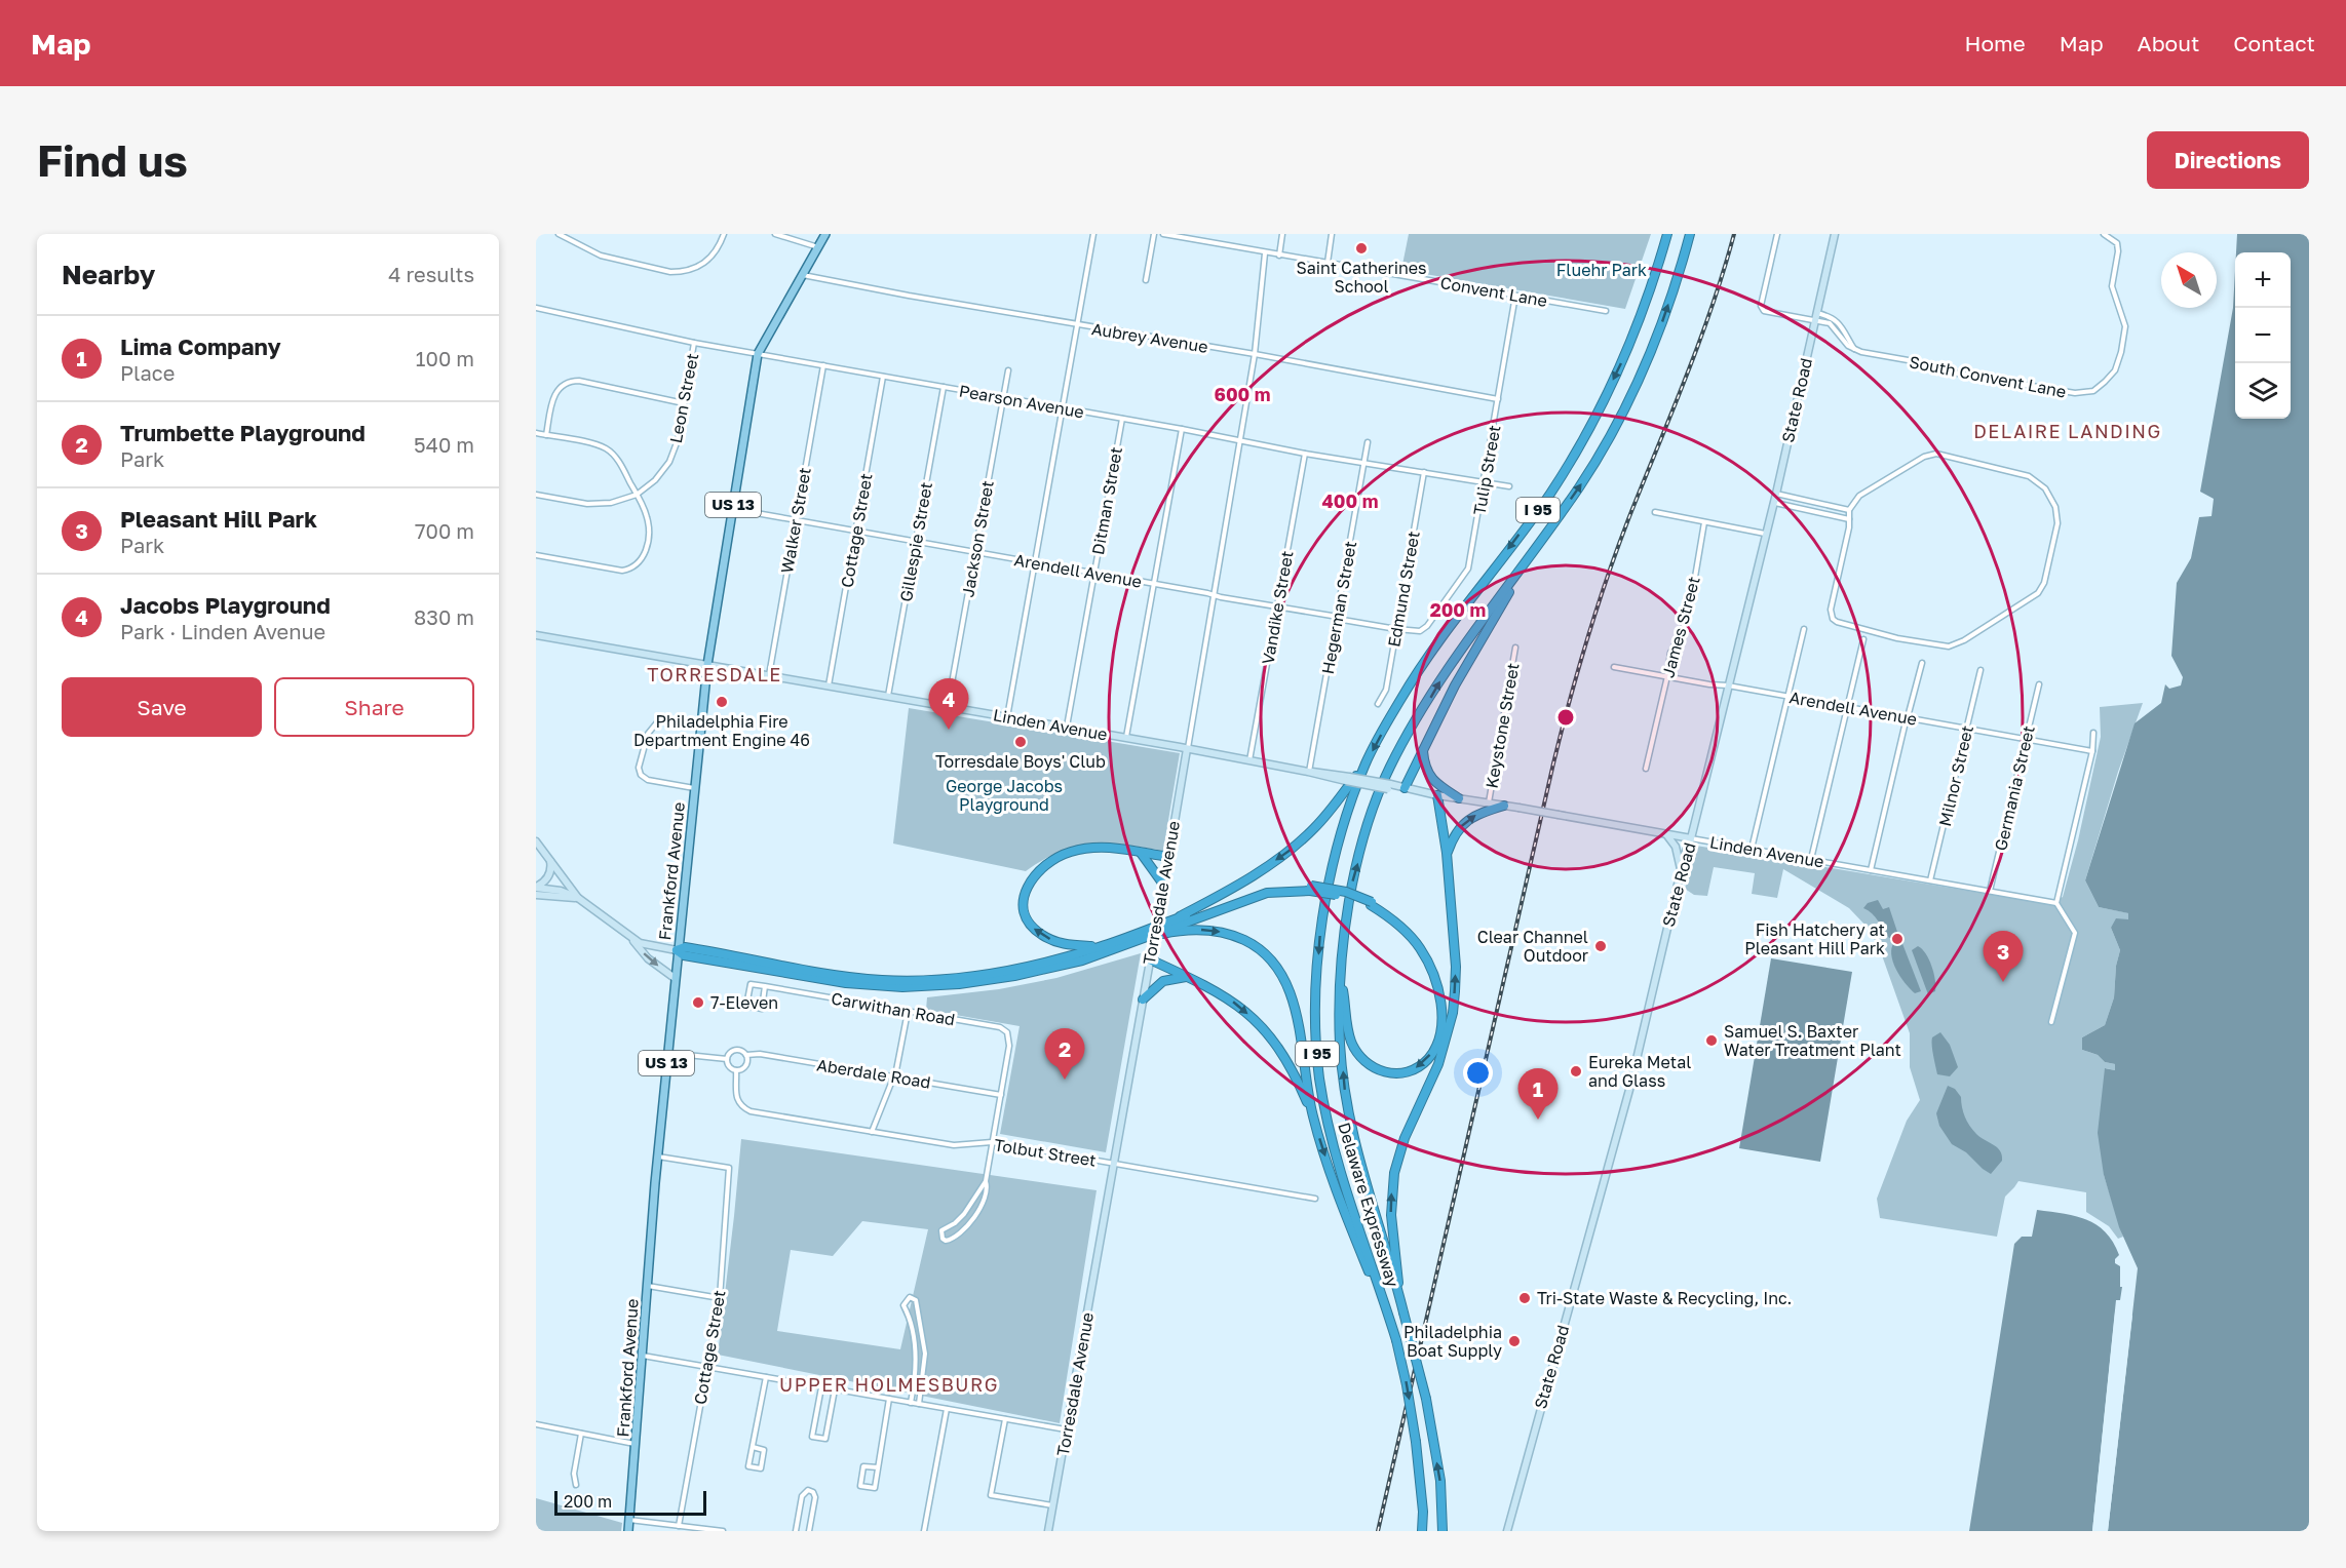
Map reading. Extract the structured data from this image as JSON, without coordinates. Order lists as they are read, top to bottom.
{
  "streets": {
    "highway": ["I 95", "Delaware Expressway"],
    "main road": ["US 13", "Frankford Avenue"],
    "street": [
      "Convent Lane",
      "Aubrey Avenue",
      "South Convent Lane",
      "Leon Street",
      "State Road",
      "Pearson Avenue",
      "Tulip Street",
      "Ditman Street",
      "Walker Street",
      "Cottage Street",
      "Jackson Street",
      "Gillespie Street",
      "Arendell Avenue",
      "Edmund Street",
      "Vandike Street",
      "Hegerman Street",
      "James Street",
      "Linden Avenue",
      "Keystone Street",
      "Milnor Street",
      "Germania Street",
      "Torresdale Avenue",
      "Carwithan Road",
      "Aberdale Road",
      "Tolbut Street"
    ]
  },
  "crossings": [
    ["Convent Lane", "Tulip Street"],
    ["Convent Lane", "Torresdale Avenue"],
    ["Aubrey Avenue", "Tulip Street"],
    ["Aubrey Avenue", "Frankford Avenue"],
    ["Aubrey Avenue", "Torresdale Avenue"],
    ["Leon Street", "Pearson Avenue"],
    ["State Road", "Arendell Avenue"],
    ["State Road", "Linden Avenue"],
    ["Pearson Avenue", "Tulip Street"],
    ["Pearson Avenue", "Ditman Street"],
    ["Pearson Avenue", "Walker Street"],
    ["Pearson Avenue", "Cottage Street"],
    ["Pearson Avenue", "Jackson Street"],
    ["Pearson Avenue", "Gillespie Street"],
    ["Pearson Avenue", "Edmund Street"],
    ["Pearson Avenue", "Vandike Street"],
    ["Pearson Avenue", "Hegerman Street"],
    ["Pearson Avenue", "Frankford Avenue"],
    ["Pearson Avenue", "Torresdale Avenue"],
    ["Tulip Street", "Arendell Avenue"],
    ["Ditman Street", "Arendell Avenue"],
    ["Ditman Street", "Linden Avenue"],
    ["Walker Street", "Arendell Avenue"],
    ["Walker Street", "Linden Avenue"],
    ["Cottage Street", "Arendell Avenue"],
    ["Cottage Street", "Linden Avenue"],
    ["Cottage Street", "Frankford Avenue"],
    ["Jackson Street", "Arendell Avenue"],
    ["Jackson Street", "Linden Avenue"],
    ["Gillespie Street", "Arendell Avenue"],
    ["Gillespie Street", "Linden Avenue"],
    ["Arendell Avenue", "Edmund Street"],
    ["Arendell Avenue", "Vandike Street"],
    ["Arendell Avenue", "Hegerman Street"],
    ["Arendell Avenue", "James Street"],
    ["Arendell Avenue", "Milnor Street"],
    ["Arendell Avenue", "Germania Street"],
    ["Arendell Avenue", "Frankford Avenue"],
    ["Arendell Avenue", "Torresdale Avenue"],
    ["Vandike Street", "Linden Avenue"],
    ["Hegerman Street", "Linden Avenue"],
    ["Linden Avenue", "Keystone Street"],
    ["Linden Avenue", "Milnor Street"],
    ["Linden Avenue", "Germania Street"],
    ["Linden Avenue", "Frankford Avenue"],
    ["Linden Avenue", "Torresdale Avenue"],
    ["Torresdale Avenue", "Tolbut Street"],
    ["Carwithan Road", "Aberdale Road"],
    ["Aberdale Road", "Tolbut Street"]
  ],
  "districts": ["DELAIRE LANDING", "TORRESDALE", "UPPER HOLMESBURG"],
  "parks": ["Fluehr Park", "George Jacobs Playground"],
  "places": [
    "Saint Catherines School",
    "Philadelphia Fire Department Engine 46",
    "Torresdale Boys' Club",
    "Fish Hatchery at Pleasant Hill Park",
    "Clear Channel Outdoor",
    "7-Eleven",
    "Samuel S. Baxter Water Treatment Plant",
    "Eureka Metal and Glass",
    "Tri-State Waste & Recycling, Inc.",
    "Philadelphia Boat Supply"
  ],
  "scale_bar": "200 m",
  "north": "top left",
  "page": {
    "header": "Map",
    "nav": [
      "Home",
      "Map",
      "About",
      "Contact"
    ],
    "buttons": [
      "Directions",
      ["Save", "Share"]
    ],
    "title": "Find us",
    "heading": ["Nearby", "4 results"],
    "map_buttons": ["+", "−"],
    "list": [
      {
        "mark": "1",
        "name": "Lima Company",
        "note": "Place",
        "value": "100 m"
      },
      {
        "mark": "2",
        "name": "Trumbette Playground",
        "note": "Park",
        "value": "540 m"
      },
      {
        "mark": "3",
        "name": "Pleasant Hill Park",
        "note": "Park",
        "value": "700 m"
      },
      {
        "mark": "4",
        "name": "Jacobs Playground",
        "note": "Park · Linden Avenue",
        "value": "830 m"
      }
    ],
    "pins": [
      "4",
      "3",
      "2",
      "1"
    ],
    "scale": "200 m"
  },
  "rings": ["600 m", "400 m", "200 m"]
}
